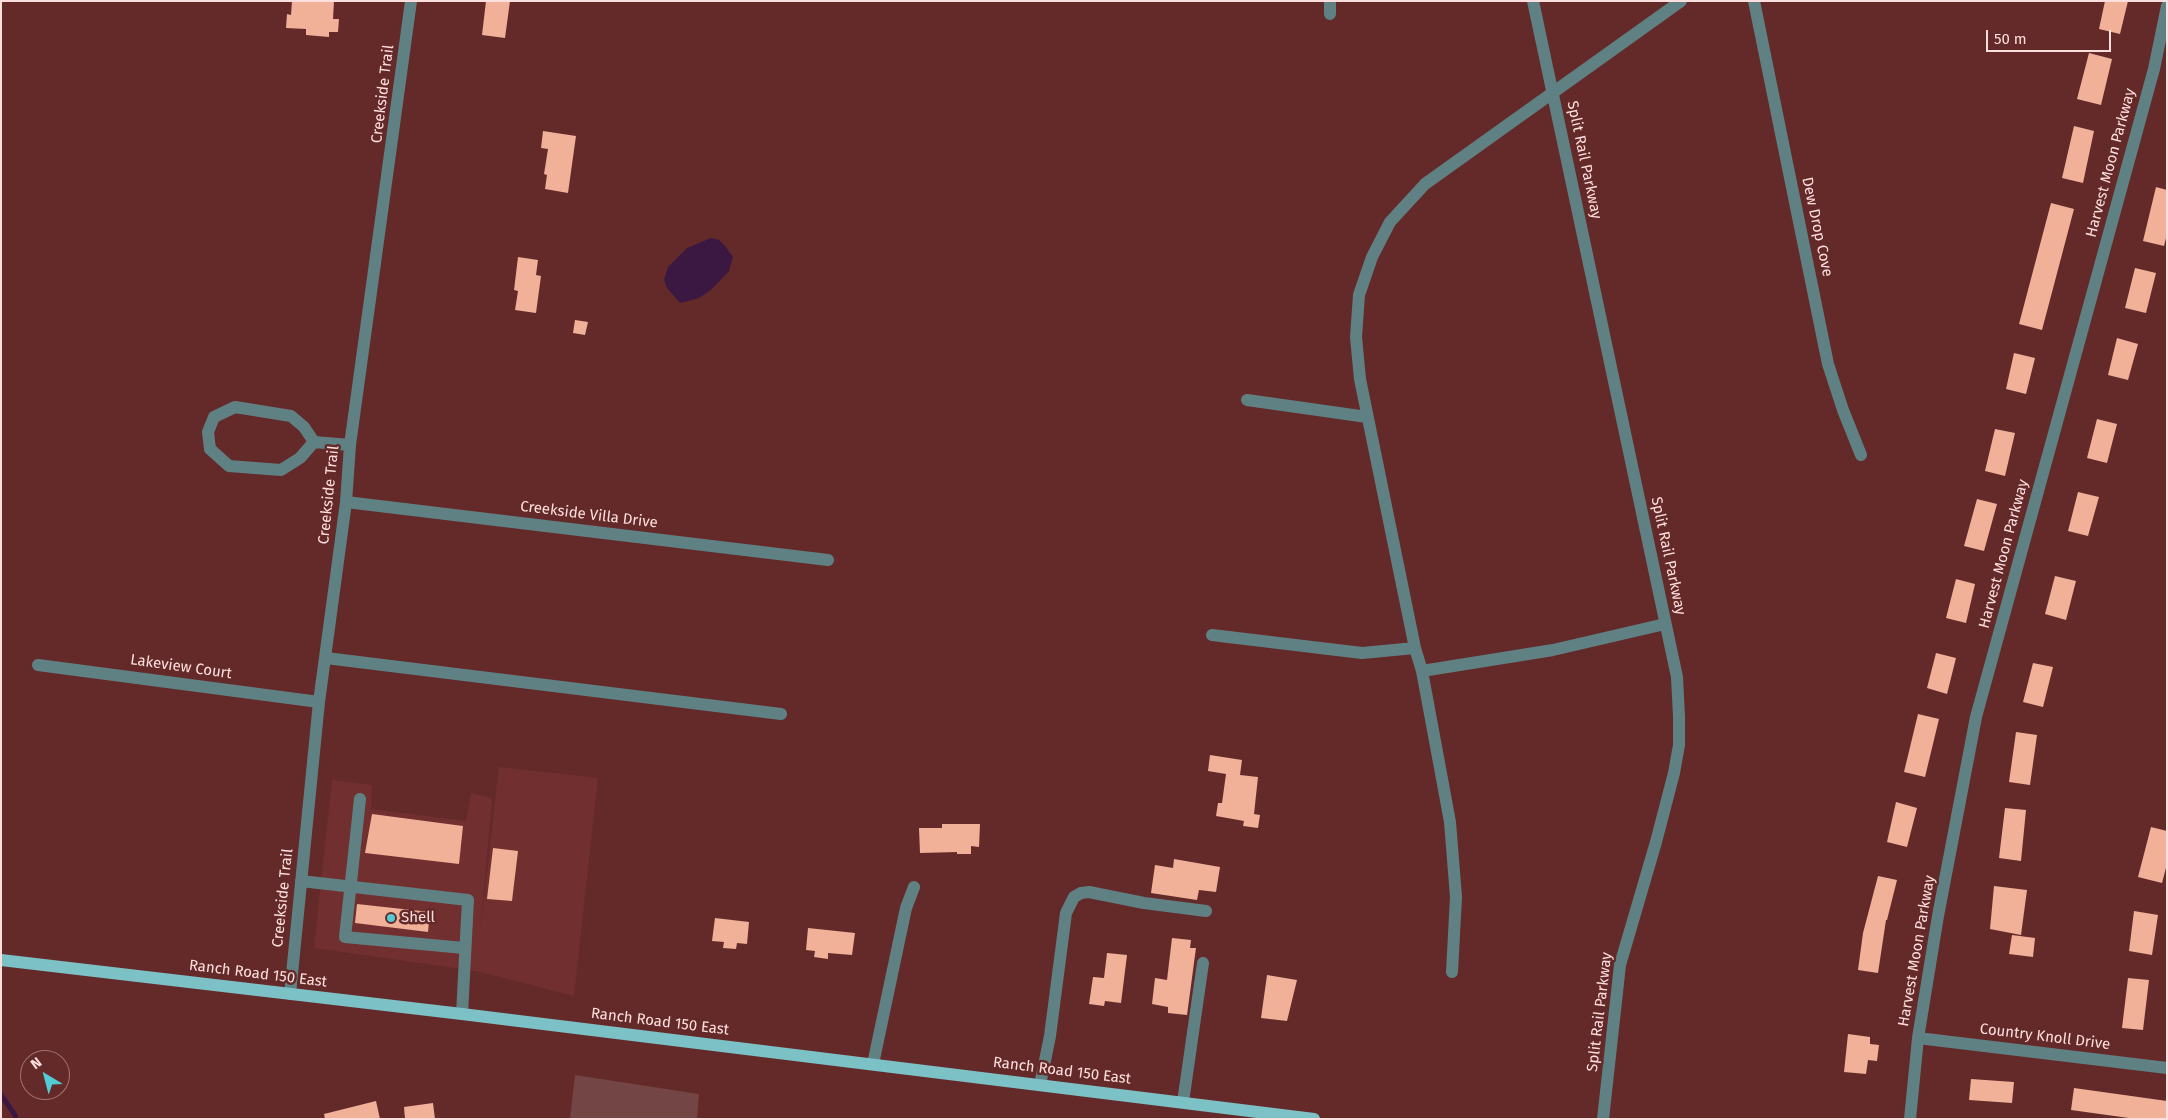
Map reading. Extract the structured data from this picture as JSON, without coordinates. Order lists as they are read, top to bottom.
{
  "streets": {
    "main road": ["Ranch Road 150 East"],
    "street": [
      "Creekside Trail",
      "Split Rail Parkway",
      "Harvest Moon Parkway",
      "Dew Drop Cove",
      "Creekside Villa Drive",
      "Lakeview Court",
      "Country Knoll Drive"
    ]
  },
  "crossings": [
    ["Creekside Trail", "Creekside Villa Drive"],
    ["Creekside Trail", "Lakeview Court"],
    ["Creekside Trail", "Ranch Road 150 East"],
    ["Harvest Moon Parkway", "Country Knoll Drive"]
  ],
  "places": ["Shell"],
  "scale_bar": "50 m",
  "north": "top left"
}
